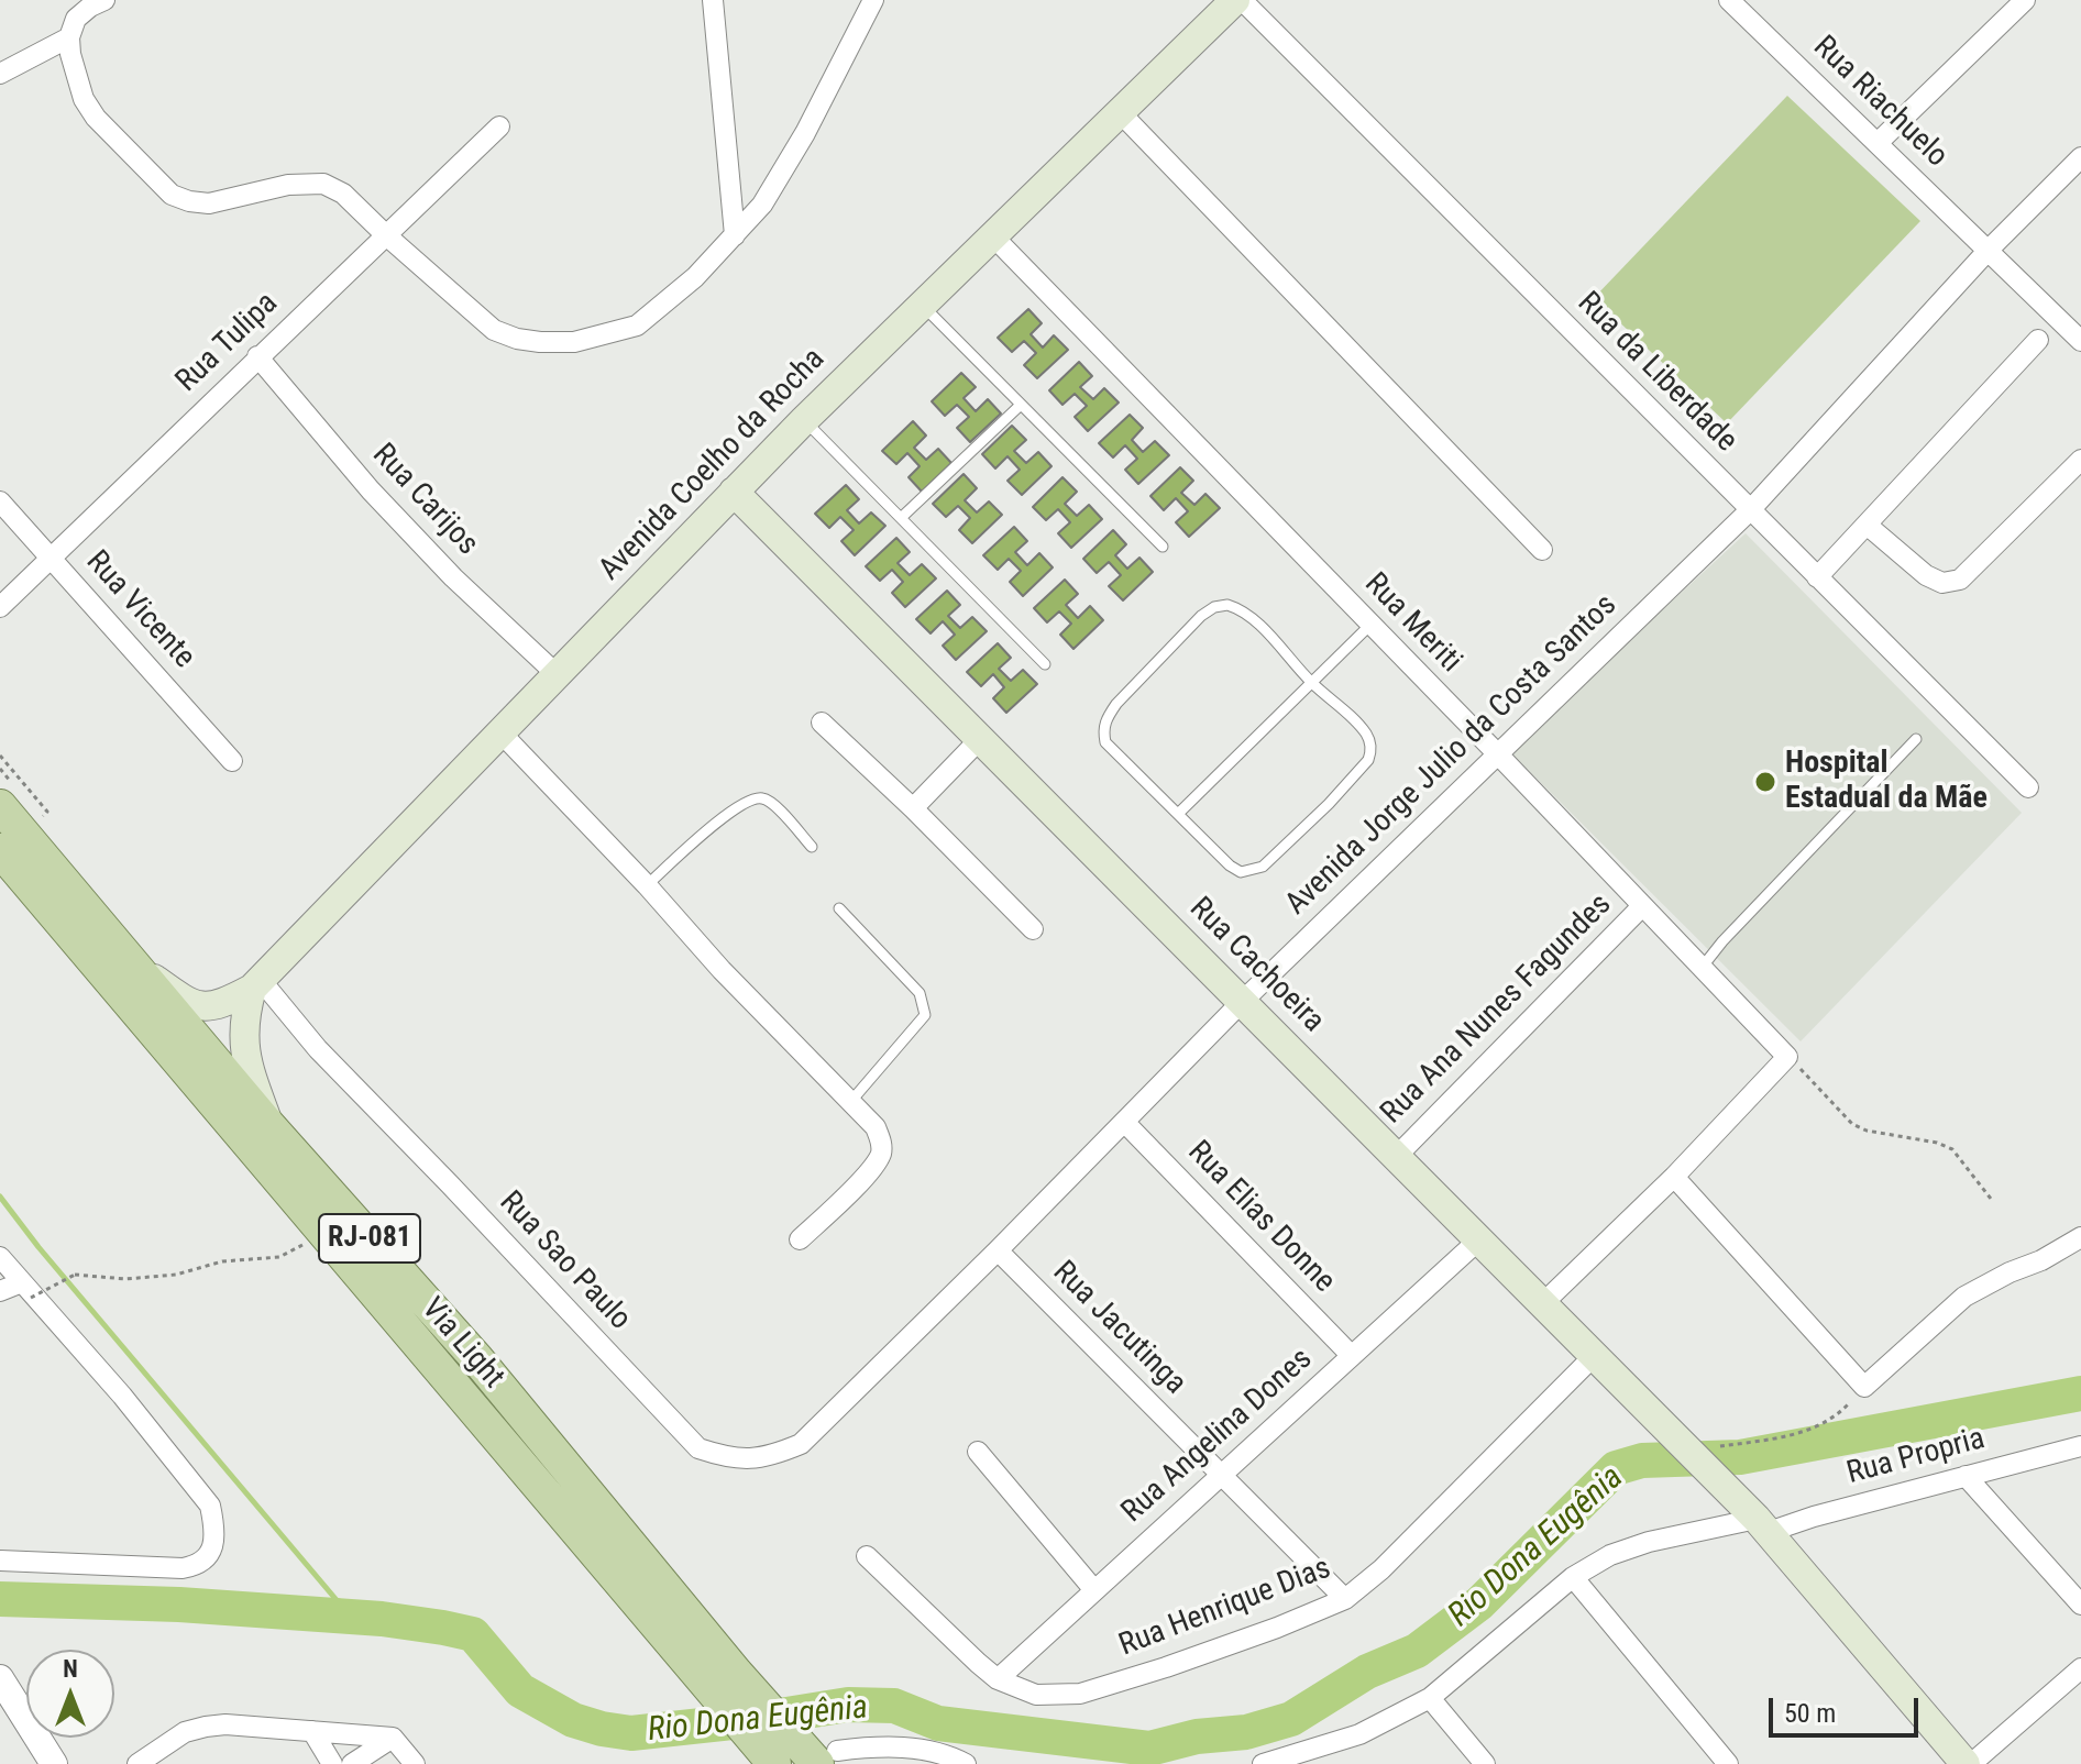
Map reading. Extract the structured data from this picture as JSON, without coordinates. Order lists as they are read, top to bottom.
{
  "streets": {
    "main road": [
      "Avenida Coelho da Rocha",
      "Rua Cachoeira",
      "RJ-081",
      "Via Light"
    ],
    "street": [
      "Rua Riachuelo",
      "Rua Tulipa",
      "Rua da Liberdade",
      "Rua Carijos",
      "Rua Vicente",
      "Rua Meriti",
      "Avenida Jorge Julio da Costa Santos",
      "Rua Ana Nunes Fagundes",
      "Rua Elias Donne",
      "Rua Sao Paulo",
      "Rua Jacutinga",
      "Rua Angelina Dones",
      "Rua Propria",
      "Rua Henrique Dias"
    ]
  },
  "crossings": [
    ["Rua Riachuelo", "Avenida Jorge Julio da Costa Santos"],
    ["Rua Tulipa", "Rua Carijos"],
    ["Rua Tulipa", "Rua Vicente"],
    ["Rua da Liberdade", "Avenida Jorge Julio da Costa Santos"],
    ["Avenida Coelho da Rocha", "Rua Carijos"],
    ["Avenida Coelho da Rocha", "Rua Meriti"],
    ["Avenida Coelho da Rocha", "Rua Cachoeira"],
    ["Avenida Coelho da Rocha", "Rua Sao Paulo"],
    ["Avenida Coelho da Rocha", "Via Light"],
    ["Rua Meriti", "Avenida Jorge Julio da Costa Santos"],
    ["Rua Meriti", "Rua Ana Nunes Fagundes"],
    ["Avenida Jorge Julio da Costa Santos", "Rua Cachoeira"],
    ["Avenida Jorge Julio da Costa Santos", "Rua Elias Donne"],
    ["Avenida Jorge Julio da Costa Santos", "Rua Sao Paulo"],
    ["Avenida Jorge Julio da Costa Santos", "Rua Jacutinga"],
    ["Rua Cachoeira", "Rua Ana Nunes Fagundes"],
    ["Rua Cachoeira", "Rua Angelina Dones"],
    ["Rua Cachoeira", "Rua Propria"],
    ["Rua Cachoeira", "Rua Henrique Dias"],
    ["Rua Elias Donne", "Rua Angelina Dones"],
    ["Rua Jacutinga", "Rua Angelina Dones"],
    ["Rua Jacutinga", "Rua Henrique Dias"],
    ["Rua Angelina Dones", "Rua Henrique Dias"]
  ],
  "water": ["Rio Dona Eugênia"],
  "places": ["Hospital Estadual da Mãe"],
  "scale_bar": "50 m",
  "north": "top"
}
